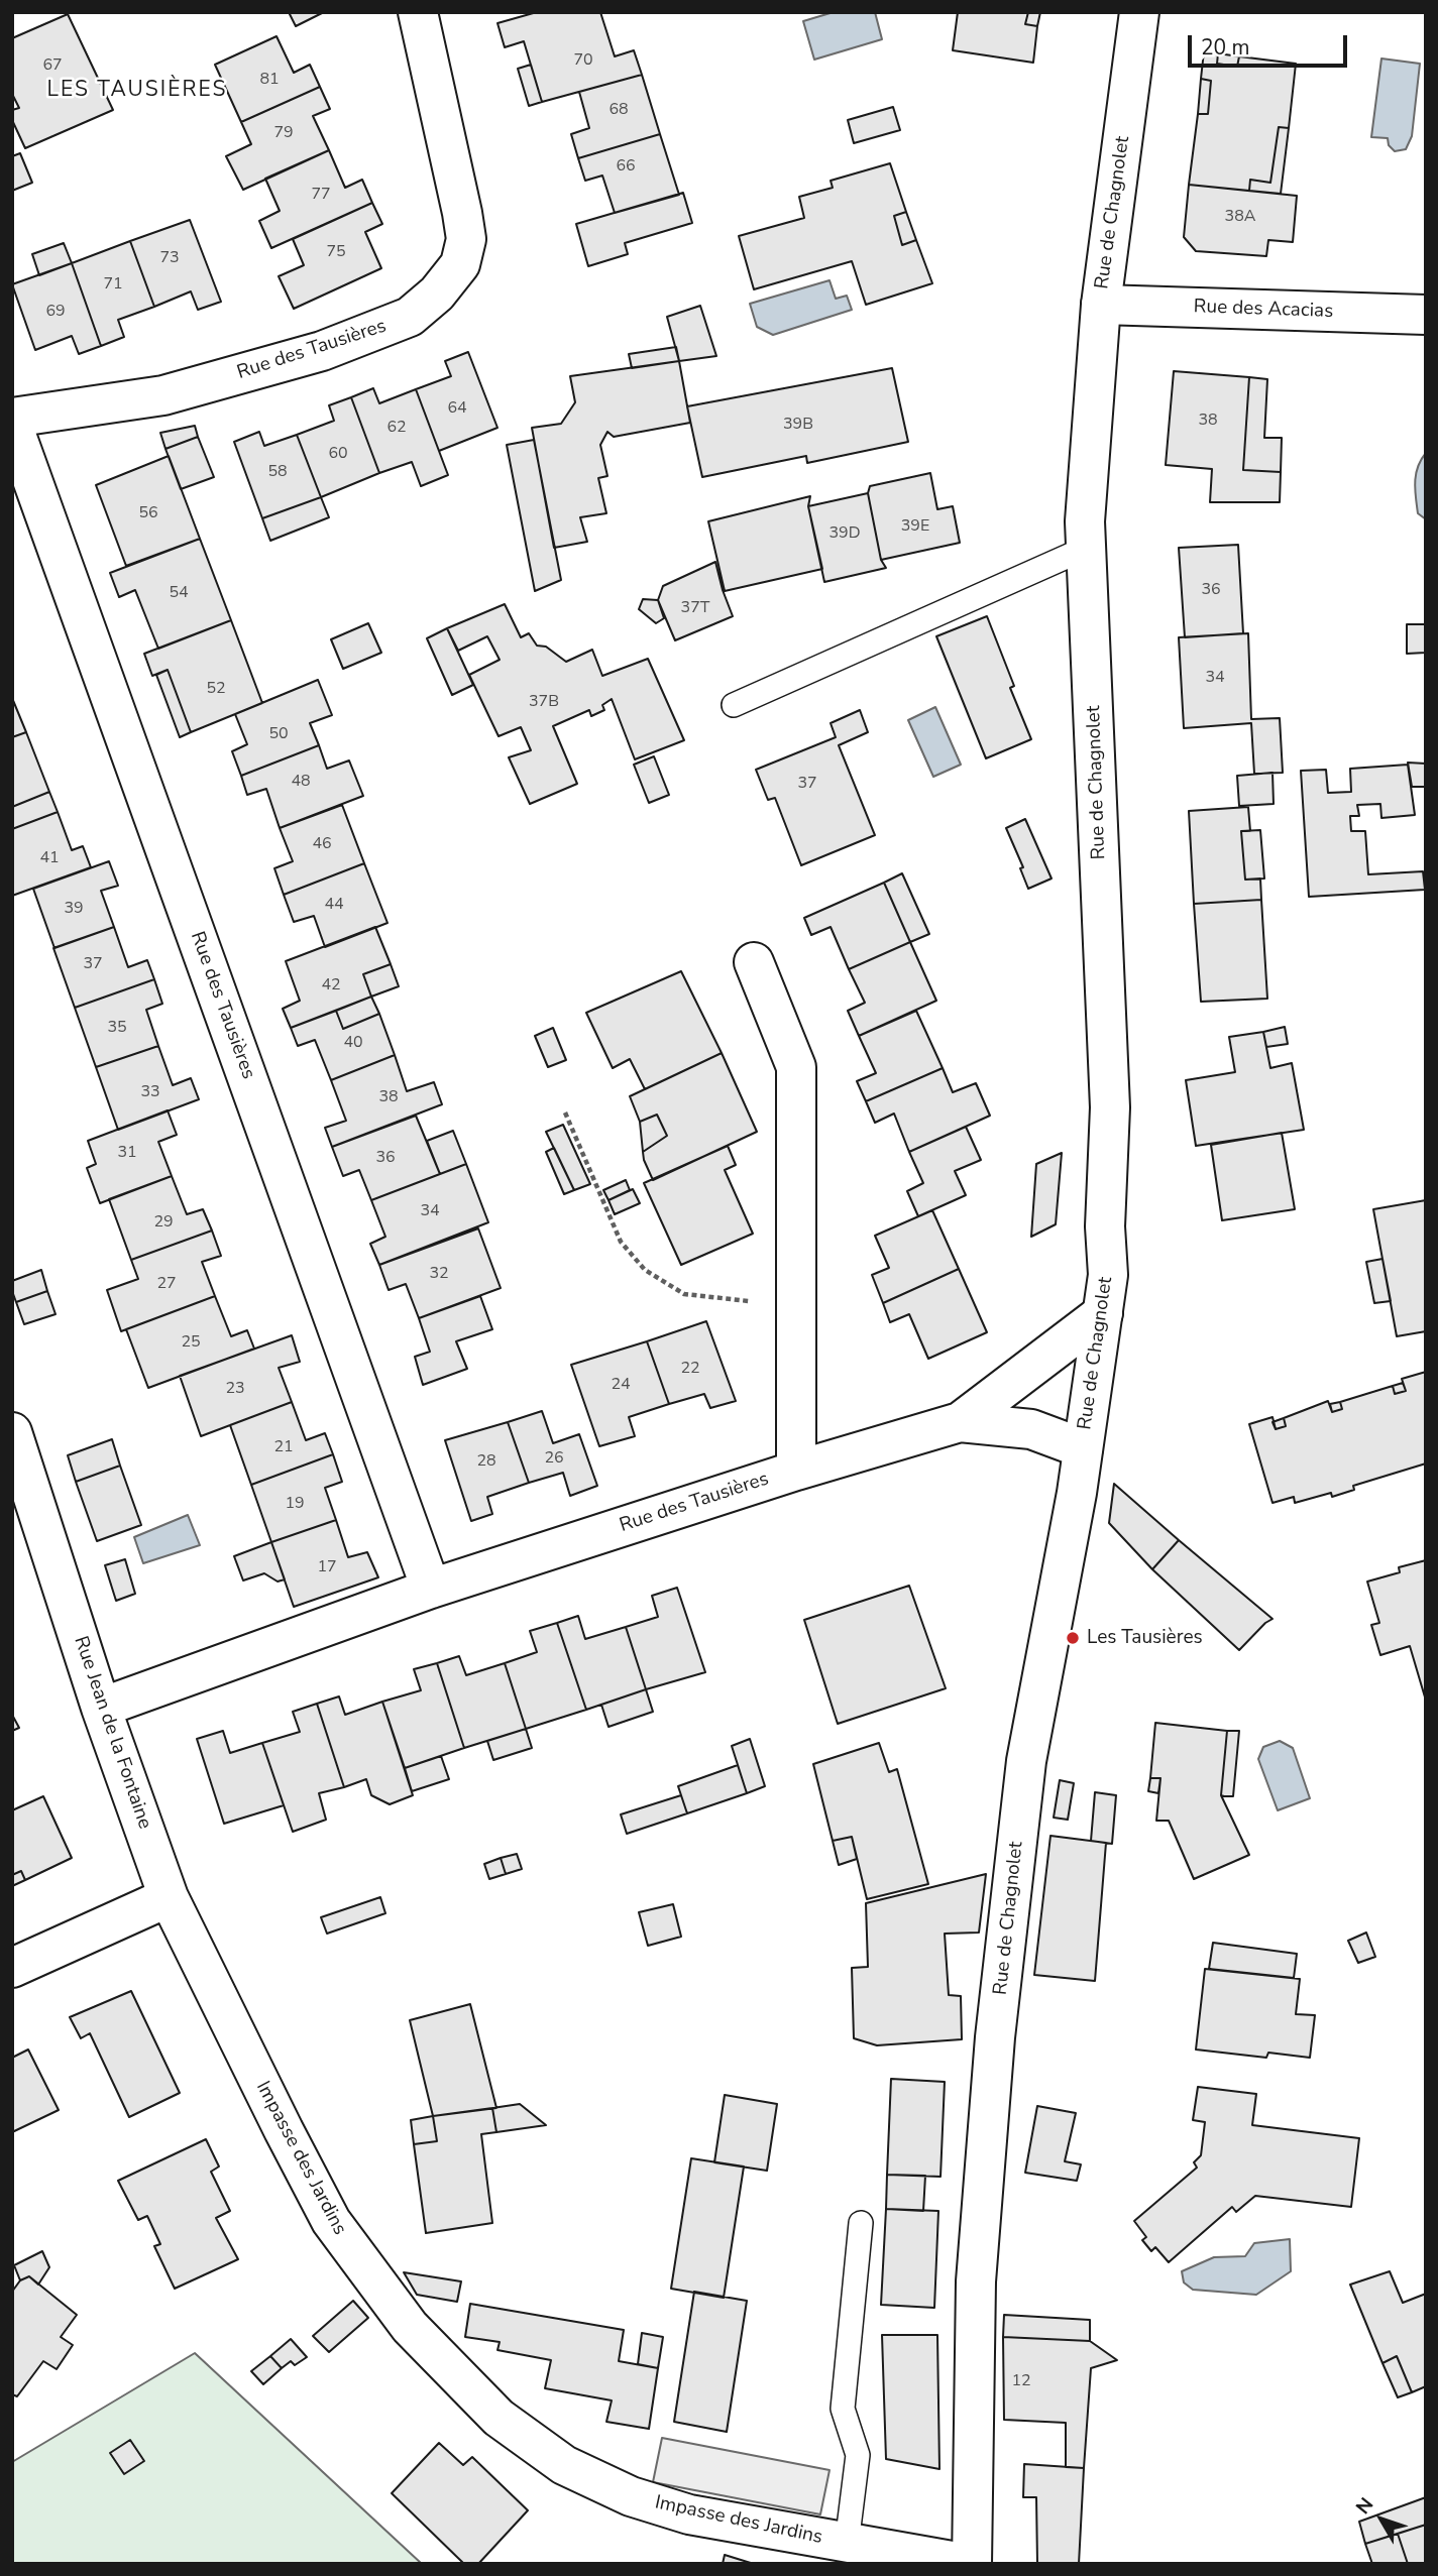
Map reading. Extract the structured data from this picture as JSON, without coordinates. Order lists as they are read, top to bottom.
{
  "streets": {
    "street": [
      "Rue de Chagnolet",
      "Rue des Acacias",
      "Rue des Tausières",
      "Rue Jean de la Fontaine",
      "Impasse des Jardins"
    ]
  },
  "crossings": [
    ["Rue de Chagnolet", "Rue des Acacias"],
    ["Rue de Chagnolet", "Impasse des Jardins"],
    ["Rue des Tausières", "Rue Jean de la Fontaine"],
    ["Rue Jean de la Fontaine", "Impasse des Jardins"]
  ],
  "districts": ["LES TAUSIÈRES"],
  "places": ["Les Tausières"],
  "house_numbers": [
    "70",
    "67",
    "81",
    "68",
    "79",
    "66",
    "77",
    "38A",
    "75",
    "73",
    "71",
    "69",
    "64",
    "38",
    "39B",
    "62",
    "60",
    "58",
    "56",
    "39E",
    "39D",
    "36",
    "54",
    "37T",
    "34",
    "52",
    "37B",
    "50",
    "48",
    "37",
    "46",
    "41",
    "44",
    "39",
    "37",
    "42",
    "35",
    "40",
    "33",
    "38",
    "31",
    "36",
    "34",
    "29",
    "32",
    "27",
    "25",
    "22",
    "24",
    "23",
    "21",
    "26",
    "28",
    "19",
    "17",
    "12"
  ],
  "scale_bar": "20 m",
  "north": "top left"
}
